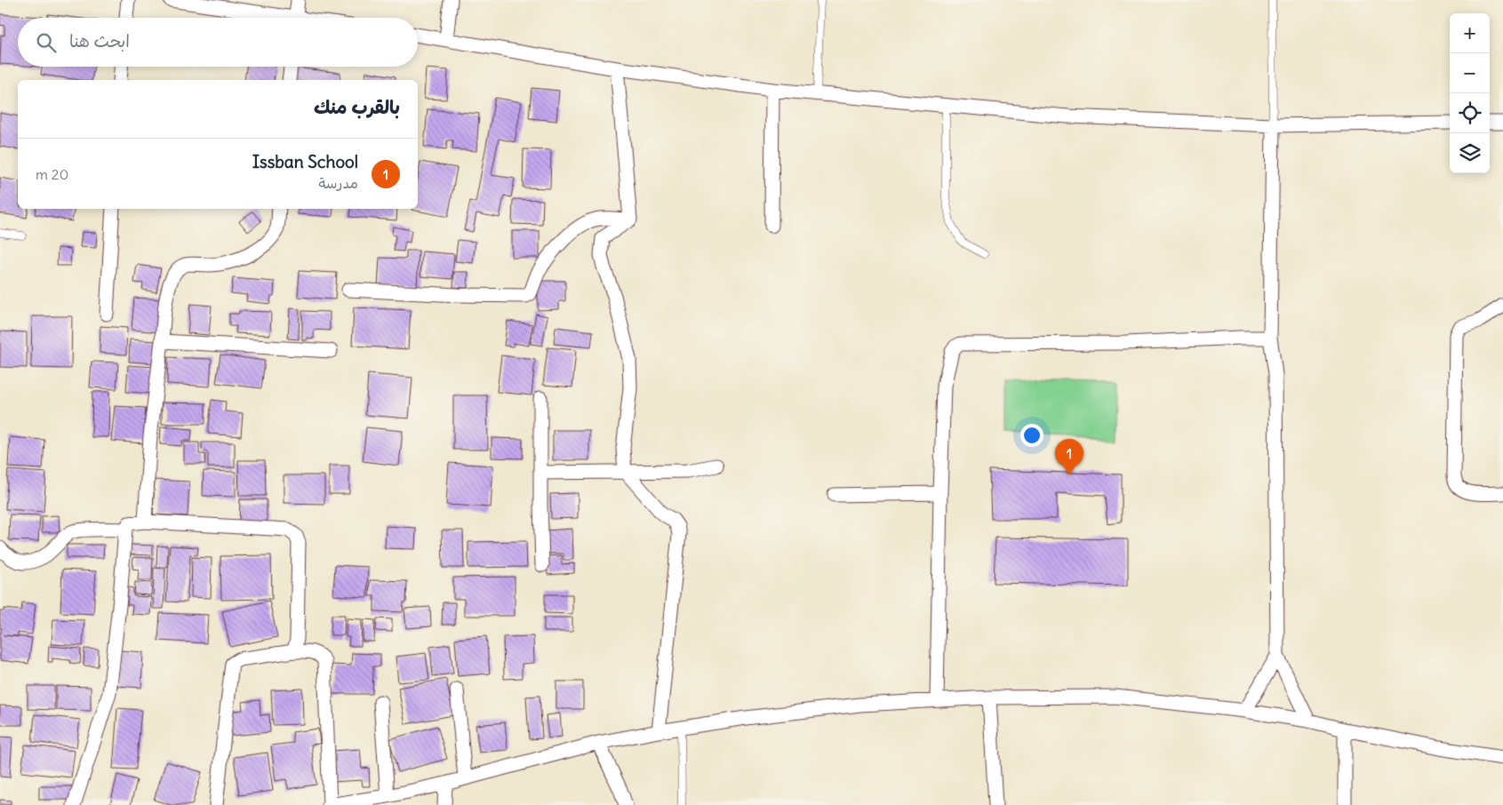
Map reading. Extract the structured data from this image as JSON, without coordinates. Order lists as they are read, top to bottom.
{
  "page": {
    "map_buttons": ["+", "−"],
    "search": "ابحث هنا",
    "heading": "بالقرب منك",
    "list": [
      {
        "mark": "1",
        "name": "Issban School",
        "note": "مدرسة",
        "value": "20 m"
      }
    ],
    "pins": "1"
  }
}
